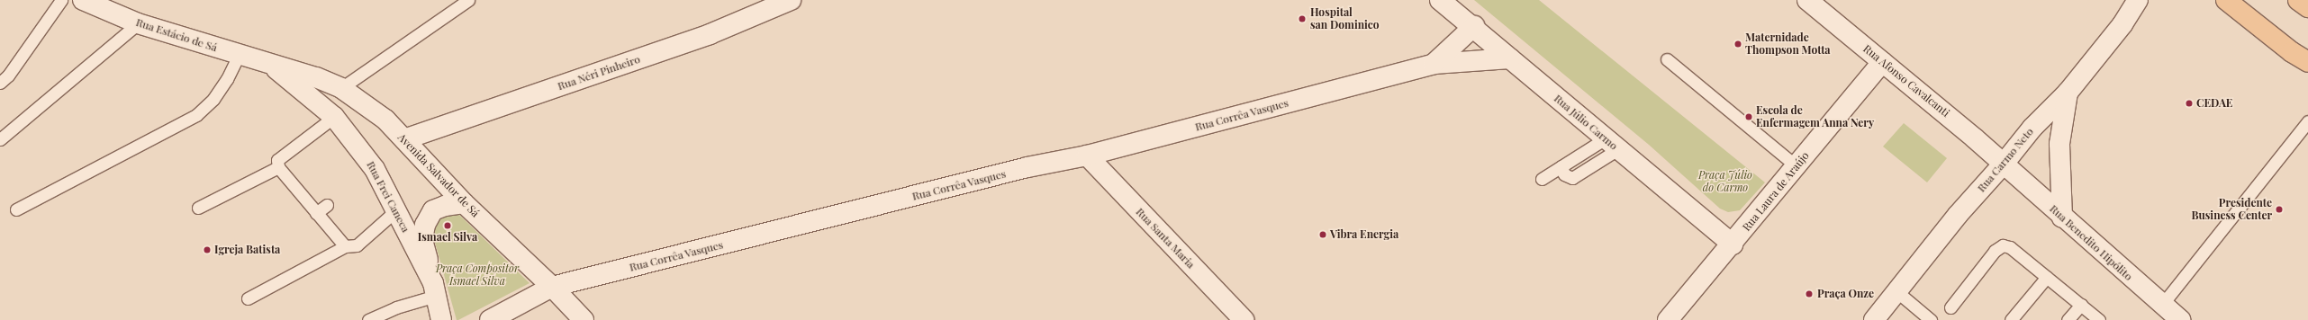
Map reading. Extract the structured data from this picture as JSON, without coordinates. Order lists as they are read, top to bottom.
{
  "streets": {
    "street": [
      "Rua Estácio de Sá",
      "Rua Néri Pinheiro",
      "Rua Afonso Cavalcanti",
      "Rua Corrêa Vasques",
      "Rua Júlio Carmo",
      "Rua Carmo Neto",
      "Avenida Salvador de Sá",
      "Rua Laura de Araújo",
      "Rua Frei Caneca",
      "Rua Santa Maria",
      "Rua Benedito Hipólito"
    ]
  },
  "crossings": [
    ["Rua Estácio de Sá", "Avenida Salvador de Sá"],
    ["Rua Estácio de Sá", "Rua Frei Caneca"],
    ["Rua Néri Pinheiro", "Avenida Salvador de Sá"],
    ["Rua Afonso Cavalcanti", "Rua Carmo Neto"],
    ["Rua Afonso Cavalcanti", "Rua Laura de Araújo"],
    ["Rua Afonso Cavalcanti", "Rua Benedito Hipólito"],
    ["Rua Corrêa Vasques", "Rua Júlio Carmo"],
    ["Rua Corrêa Vasques", "Avenida Salvador de Sá"],
    ["Rua Corrêa Vasques", "Rua Santa Maria"],
    ["Rua Júlio Carmo", "Rua Laura de Araújo"],
    ["Rua Carmo Neto", "Rua Benedito Hipólito"],
    ["Avenida Salvador de Sá", "Rua Frei Caneca"]
  ],
  "parks": ["Praça Júlio do Carmo", "Praça Compositor Ismael Silva"],
  "places": [
    "Hospital san Dominico",
    "Maternidade Thompson Motta",
    "CEDAE",
    "Escola de Enfermagem Anna Nery",
    "Presidente Business Center",
    "Ismael Silva",
    "Vibra Energia",
    "Igreja Batista",
    "Praça Onze"
  ]
}
